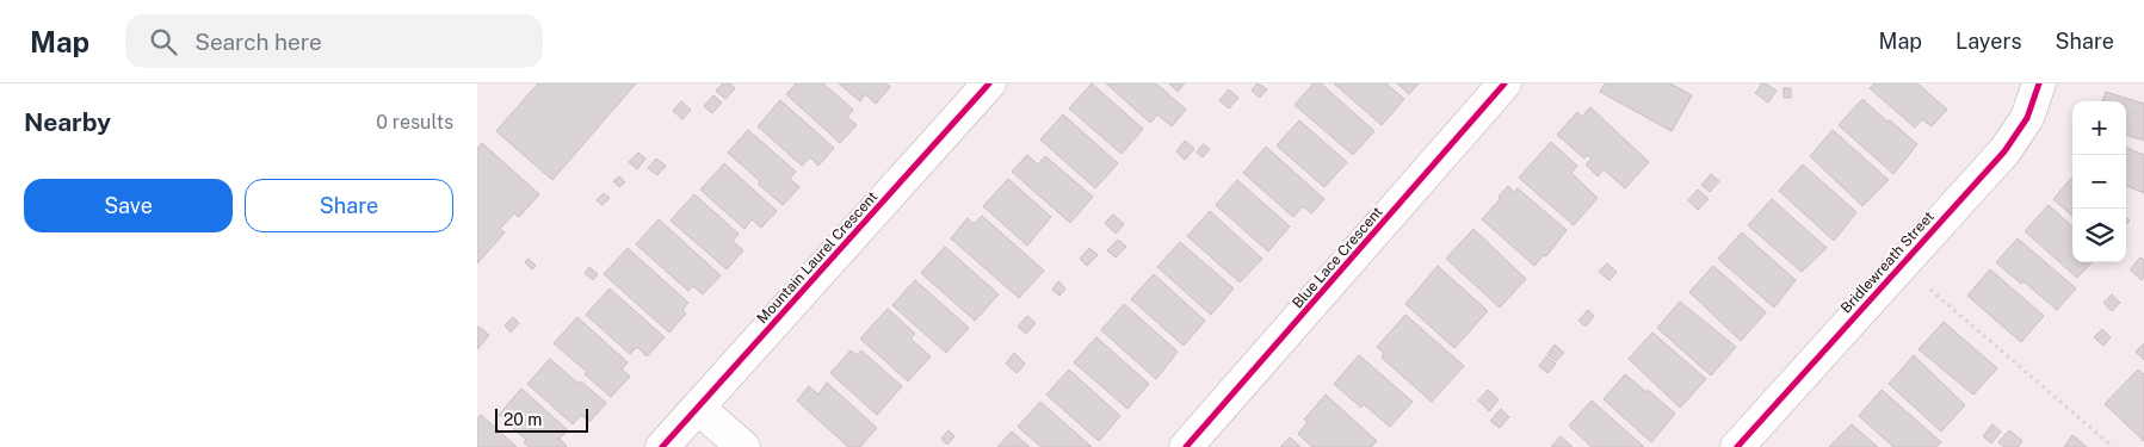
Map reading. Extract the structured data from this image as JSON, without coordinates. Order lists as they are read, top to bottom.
{
  "streets": {
    "street": ["Mountain Laurel Crescent", "Blue Lace Crescent", "Bridlewreath Street"]
  },
  "scale_bar": "20 m",
  "page": {
    "header": "Map",
    "search": "Search here",
    "nav": ["Map", "Layers", "Share"],
    "heading": ["Nearby", "0 results"],
    "map_buttons": ["+", "−"],
    "buttons": ["Save", "Share"],
    "scale": "20 m"
  }
}
